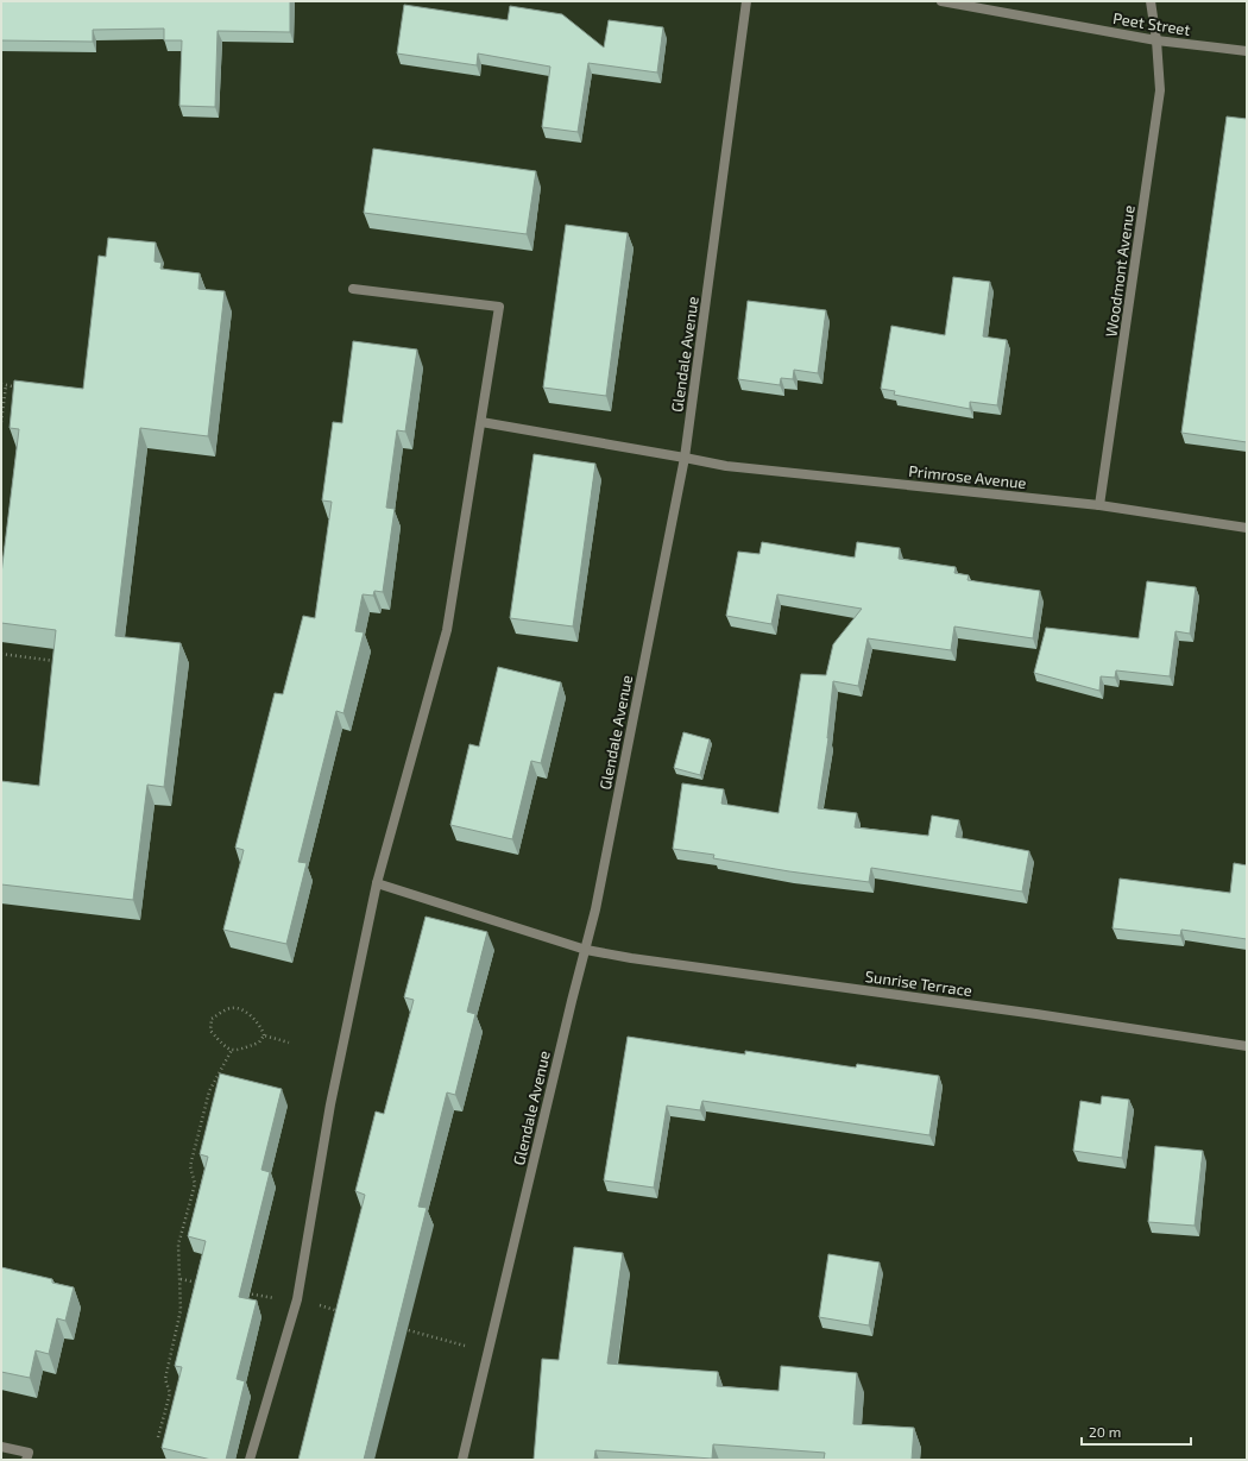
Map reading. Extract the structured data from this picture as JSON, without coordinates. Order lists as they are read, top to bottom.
{
  "streets": {
    "street": [
      "Peet Street",
      "Woodmont Avenue",
      "Glendale Avenue",
      "Primrose Avenue",
      "Sunrise Terrace"
    ]
  },
  "crossings": [
    ["Peet Street", "Woodmont Avenue"],
    ["Woodmont Avenue", "Primrose Avenue"],
    ["Glendale Avenue", "Primrose Avenue"],
    ["Glendale Avenue", "Sunrise Terrace"]
  ],
  "scale_bar": "20 m"
}
